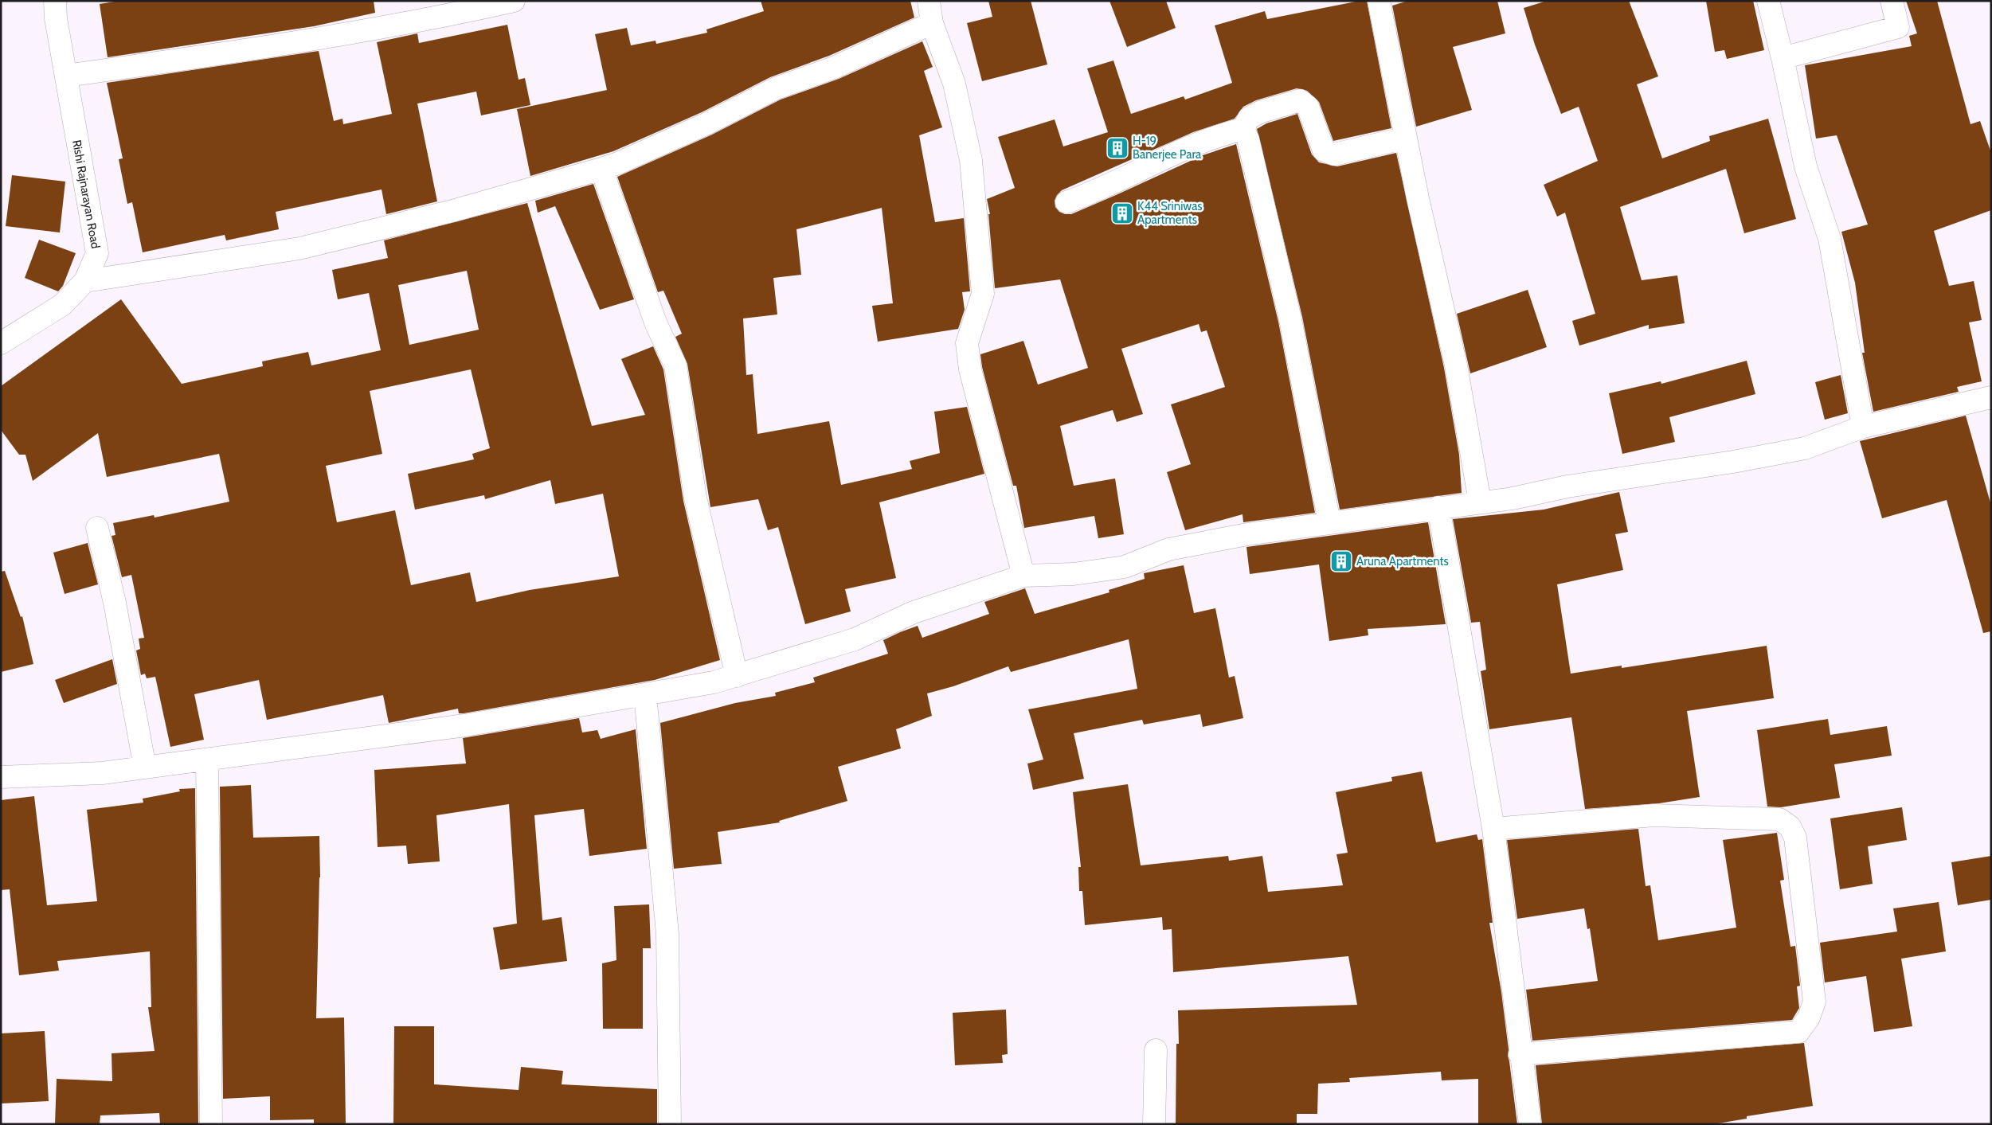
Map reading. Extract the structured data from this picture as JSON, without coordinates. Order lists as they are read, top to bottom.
{
  "streets": {
    "street": ["Rishi Rajnarayan Road"]
  },
  "places": {
    "building": ["H-19 Banerjee Para", "K44 Sriniwas Apartments", "Aruna Apartments"]
  }
}
